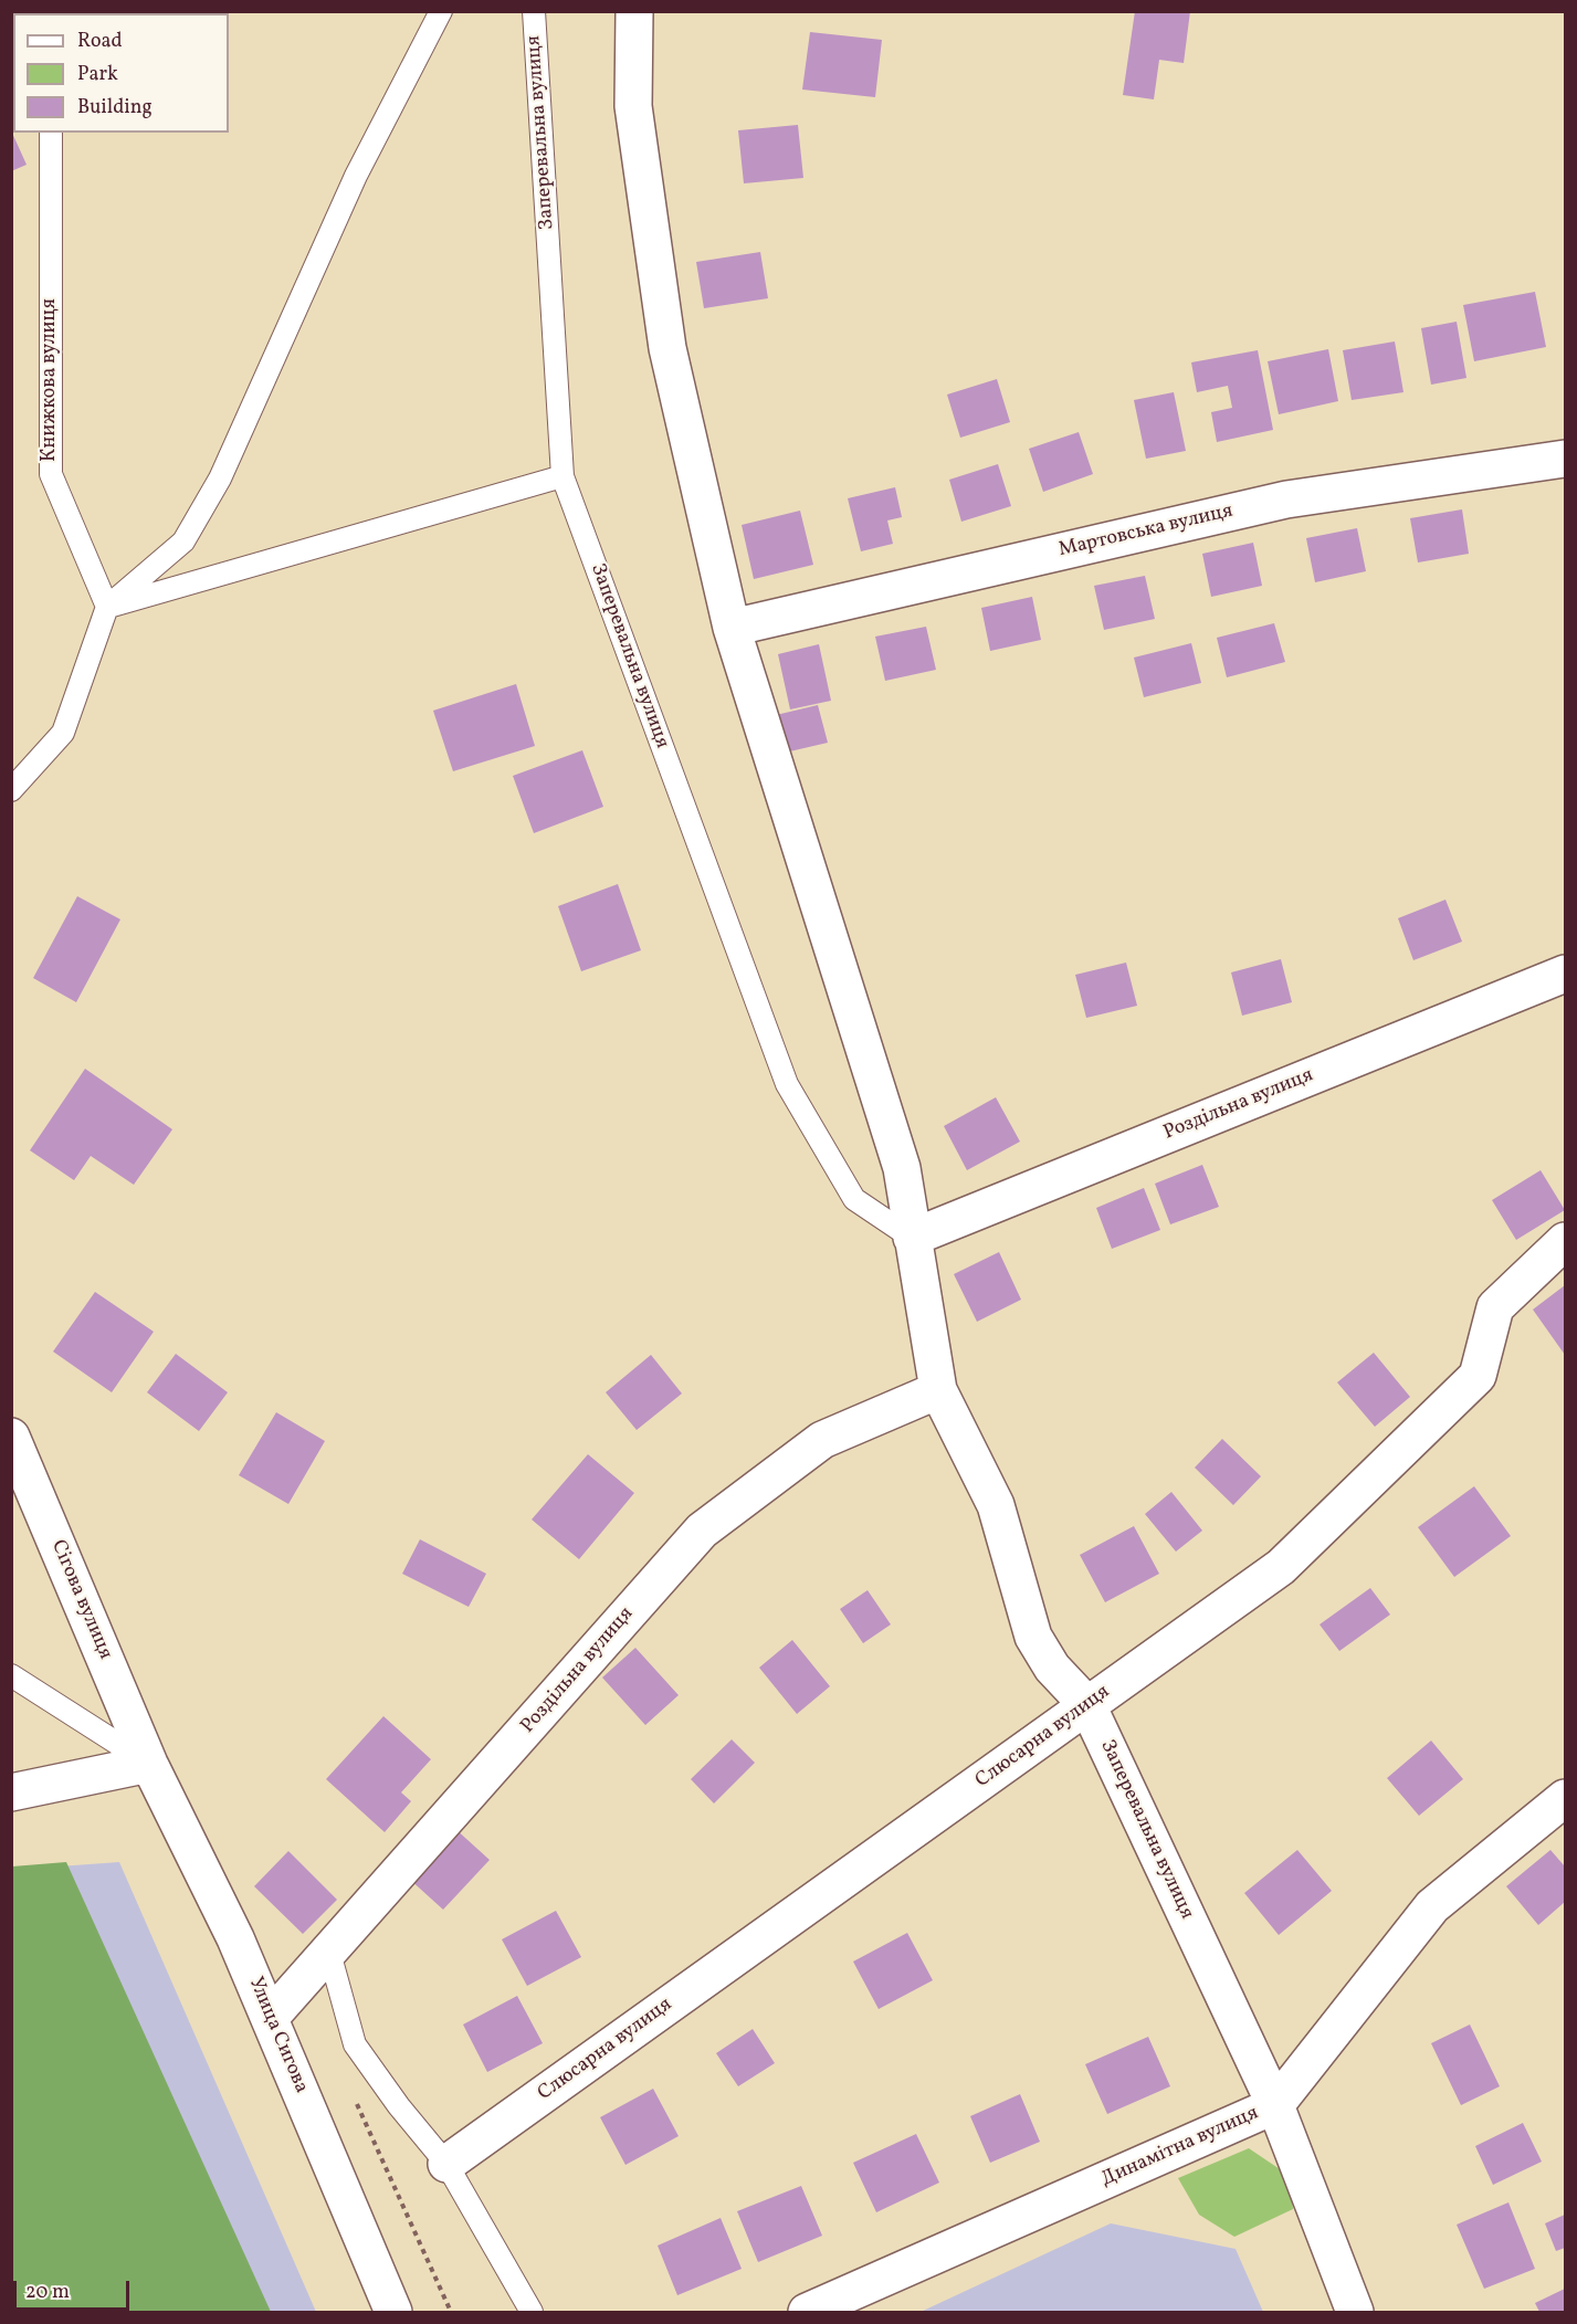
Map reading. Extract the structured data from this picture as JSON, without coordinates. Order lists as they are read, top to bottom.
{
  "streets": {
    "street": [
      "Заперевальна вулиця",
      "Мартовська вулиця",
      "Роздільна вулиця",
      "Сігова вулиця",
      "Слюсарна вулиця",
      "Улица Сигова",
      "Динамітна вулиця"
    ],
    "lane": ["Книжкова вулиця"]
  },
  "crossings": [
    ["Заперевальна вулиця", "Мартовська вулиця"],
    ["Заперевальна вулиця", "Роздільна вулиця"],
    ["Заперевальна вулиця", "Слюсарна вулиця"],
    ["Заперевальна вулиця", "Динамітна вулиця"],
    ["Роздільна вулиця", "Улица Сигова"],
    ["Сігова вулиця", "Улица Сигова"]
  ],
  "legend": ["Road", "Park", "Building"],
  "scale_bar": "20 m"
}
